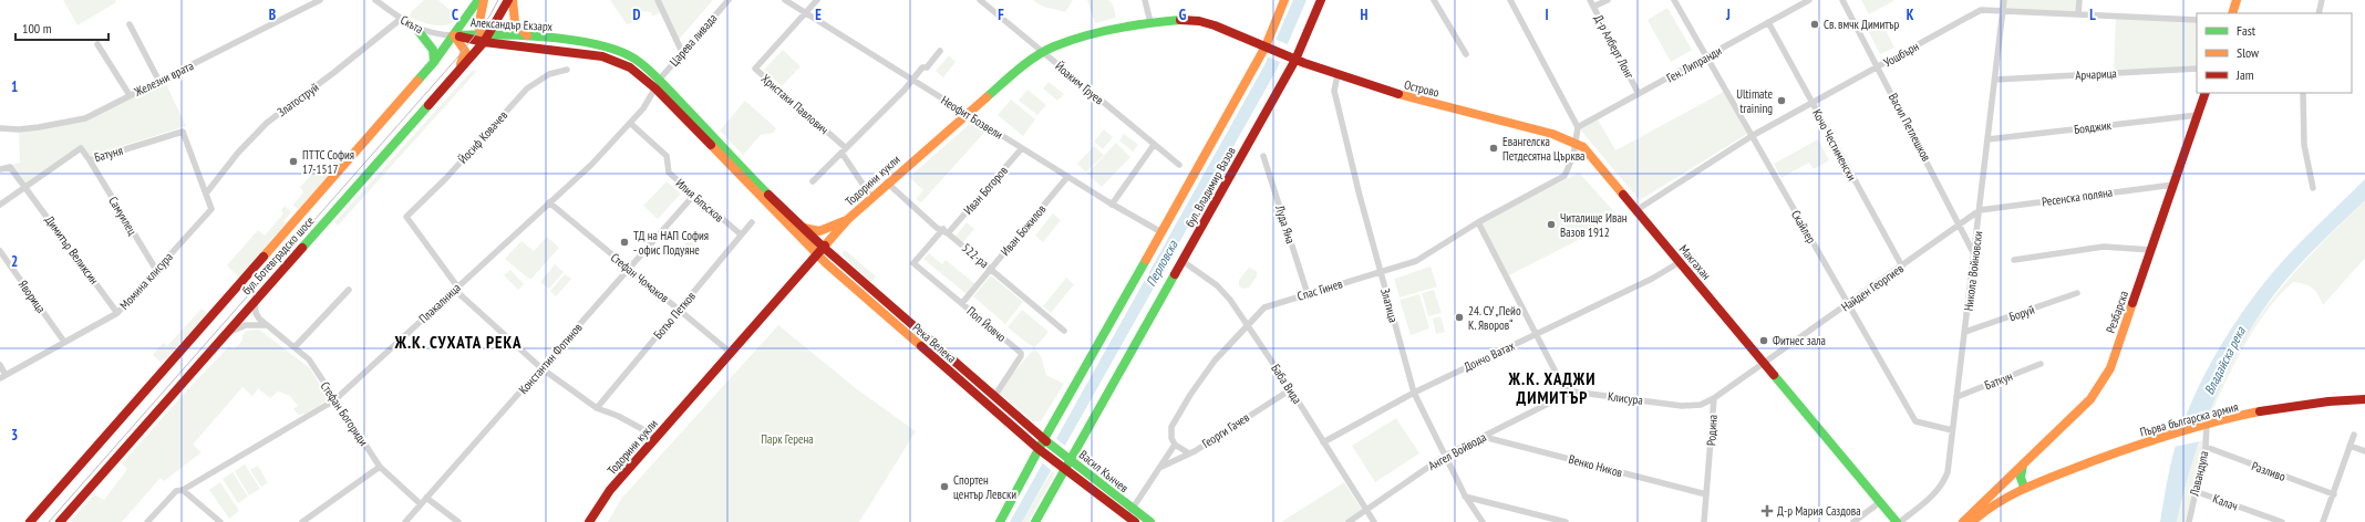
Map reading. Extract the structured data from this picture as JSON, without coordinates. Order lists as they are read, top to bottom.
{
  "streets": {
    "street": [
      "Скъта",
      "Александър Екзарх",
      "Царева ливада",
      "Д-р Алберт Лонг",
      "Уошбърн",
      "Ген. Липранди",
      "Арчарица",
      "Железни врата",
      "Йоаким Груев",
      "Острово",
      "Златоструй",
      "Христаки Павлович",
      "Неофит Бозвели",
      "Васил Петлешков",
      "Бояджик",
      "Йосиф Ковачев",
      "Кочо Честименски",
      "Батуня",
      "Тодорини кукли",
      "бул. Владимир Вазов",
      "Иван Богоров",
      "Ресенска поляна",
      "Илия Блъсков",
      "Самуилец",
      "Луда Яна",
      "Скайлер",
      "Иван Божилов",
      "Димитър Великсин",
      "бул. Ботевградско шосе",
      "522-ра",
      "Макгахан",
      "Никола Войновски",
      "Стефан Чомаков",
      "Момина клисура",
      "Найден Георгиев",
      "Спас Гинев",
      "Яворица",
      "Плакалница",
      "Златица",
      "Резбарска",
      "Боруй",
      "Ботьо Петков",
      "Поп Йовчо",
      "Река Велека",
      "Дончо Ватах",
      "Константин Фотинов",
      "Баткун",
      "Баба Вида",
      "Клисура",
      "Стефан Богориди",
      "Първа българска армия",
      "Георги Гачев",
      "Родина",
      "Ангел Войвода",
      "Венко Ников",
      "Васил Кънчев",
      "Разливо",
      "Лавандула",
      "Калач"
    ]
  },
  "crossings": [
    ["Скъта", "Александър Екзарх"],
    ["Скъта", "Златоструй"],
    ["Скъта", "бул. Ботевградско шосе"],
    ["Александър Екзарх", "Царева ливада"],
    ["Александър Екзарх", "Тодорини кукли"],
    ["Александър Екзарх", "бул. Ботевградско шосе"],
    ["Александър Екзарх", "Плакалница"],
    ["Александър Екзарх", "Река Велека"],
    ["Царева ливада", "Плакалница"],
    ["Д-р Алберт Лонг", "Ген. Липранди"],
    ["Уошбърн", "Васил Петлешков"],
    ["Уошбърн", "Кочо Честименски"],
    ["Уошбърн", "Скайлер"],
    ["Уошбърн", "Макгахан"],
    ["Уошбърн", "Никола Войновски"],
    ["Ген. Липранди", "Кочо Честименски"],
    ["Ген. Липранди", "Скайлер"],
    ["Арчарица", "Никола Войновски"],
    ["Йоаким Груев", "Тодорини кукли"],
    ["Острово", "Тодорини кукли"],
    ["Острово", "бул. Владимир Вазов"],
    ["Острово", "Макгахан"],
    ["Острово", "Спас Гинев"],
    ["Острово", "Златица"],
    ["Златоструй", "Батуня"],
    ["Златоструй", "Момина клисура"],
    ["Христаки Павлович", "Неофит Бозвели"],
    ["Христаки Павлович", "Тодорини кукли"],
    ["Неофит Бозвели", "Тодорини кукли"],
    ["Неофит Бозвели", "бул. Владимир Вазов"],
    ["Неофит Бозвели", "Иван Богоров"],
    ["Неофит Бозвели", "Иван Божилов"],
    ["Васил Петлешков", "Никола Войновски"],
    ["Васил Петлешков", "Найден Георгиев"],
    ["Бояджик", "Никола Войновски"],
    ["Бояджик", "Резбарска"],
    ["Йосиф Ковачев", "Плакалница"],
    ["Кочо Честименски", "Найден Георгиев"],
    ["Батуня", "Самуилец"],
    ["Батуня", "Димитър Великсин"],
    ["Батуня", "Момина клисура"],
    ["Тодорини кукли", "бул. Владимир Вазов"],
    ["Тодорини кукли", "522-ра"],
    ["Тодорини кукли", "Стефан Чомаков"],
    ["Тодорини кукли", "Река Велека"],
    ["бул. Владимир Вазов", "Река Велека"],
    ["бул. Владимир Вазов", "Баба Вида"],
    ["бул. Владимир Вазов", "Васил Кънчев"],
    ["Иван Богоров", "522-ра"],
    ["Иван Богоров", "Поп Йовчо"],
    ["Ресенска поляна", "Никола Войновски"],
    ["Ресенска поляна", "Найден Георгиев"],
    ["Ресенска поляна", "Резбарска"],
    ["Илия Блъсков", "Плакалница"],
    ["Илия Блъсков", "Ботьо Петков"],
    ["Илия Блъсков", "Константин Фотинов"],
    ["Самуилец", "Момина клисура"],
    ["Луда Яна", "Спас Гинев"],
    ["Скайлер", "Никола Войновски"],
    ["Скайлер", "Найден Георгиев"],
    ["Иван Божилов", "522-ра"],
    ["Иван Божилов", "Поп Йовчо"],
    ["Димитър Великсин", "Момина клисура"],
    ["бул. Ботевградско шосе", "Стефан Богориди"],
    ["Макгахан", "Найден Георгиев"],
    ["Макгахан", "Спас Гинев"],
    ["Макгахан", "Дончо Ватах"],
    ["Макгахан", "Родина"],
    ["Никола Войновски", "Найден Георгиев"],
    ["Никола Войновски", "Боруй"],
    ["Никола Войновски", "Баткун"],
    ["Стефан Чомаков", "Плакалница"],
    ["Стефан Чомаков", "Ботьо Петков"],
    ["Стефан Чомаков", "Константин Фотинов"],
    ["Момина клисура", "Яворица"],
    ["Найден Георгиев", "Родина"],
    ["Спас Гинев", "Златица"],
    ["Спас Гинев", "Баба Вида"],
    ["Плакалница", "Стефан Богориди"],
    ["Златица", "Дончо Ватах"],
    ["Златица", "Ангел Войвода"],
    ["Резбарска", "Първа българска армия"],
    ["Поп Йовчо", "Река Велека"],
    ["Река Велека", "Васил Кънчев"],
    ["Дончо Ватах", "Баба Вида"],
    ["Константин Фотинов", "Стефан Богориди"],
    ["Баба Вида", "Георги Гачев"],
    ["Баба Вида", "Ангел Войвода"],
    ["Клисура", "Родина"],
    ["Клисура", "Ангел Войвода"],
    ["Първа българска армия", "Лавандула"],
    ["Родина", "Венко Ников"],
    ["Ангел Войвода", "Венко Ников"],
    ["Разливо", "Лавандула"],
    ["Лавандула", "Калач"]
  ],
  "districts": ["Ж.К. СУХАТА РЕКА", "Ж.К. ХАДЖИ ДИМИТЪР"],
  "water": ["Перловска", "Владайска река"],
  "parks": ["Парк Герена"],
  "places": {
    "other": [
      "Св. вмчк Димитър",
      "Ultimate training",
      "Евангелска Петдесятна Църква",
      "ПТТС София 17-1517",
      "Читалище Иван Вазов 1912",
      "ТД на НАП София - офис Подуяне",
      "24. СУ „Пейо К. Яворов“",
      "Фитнес зала",
      "Спортен център Левски"
    ],
    "health": ["Д-р Мария Саздова"]
  },
  "legend": ["Fast", "Slow", "Jam"],
  "scale_bar": "100 m",
  "grid": {
    "columns": [
      "B",
      "C",
      "D",
      "E",
      "F",
      "G",
      "H",
      "I",
      "J",
      "K",
      "L"
    ],
    "rows": ["1", "2", "3"]
  }
}
